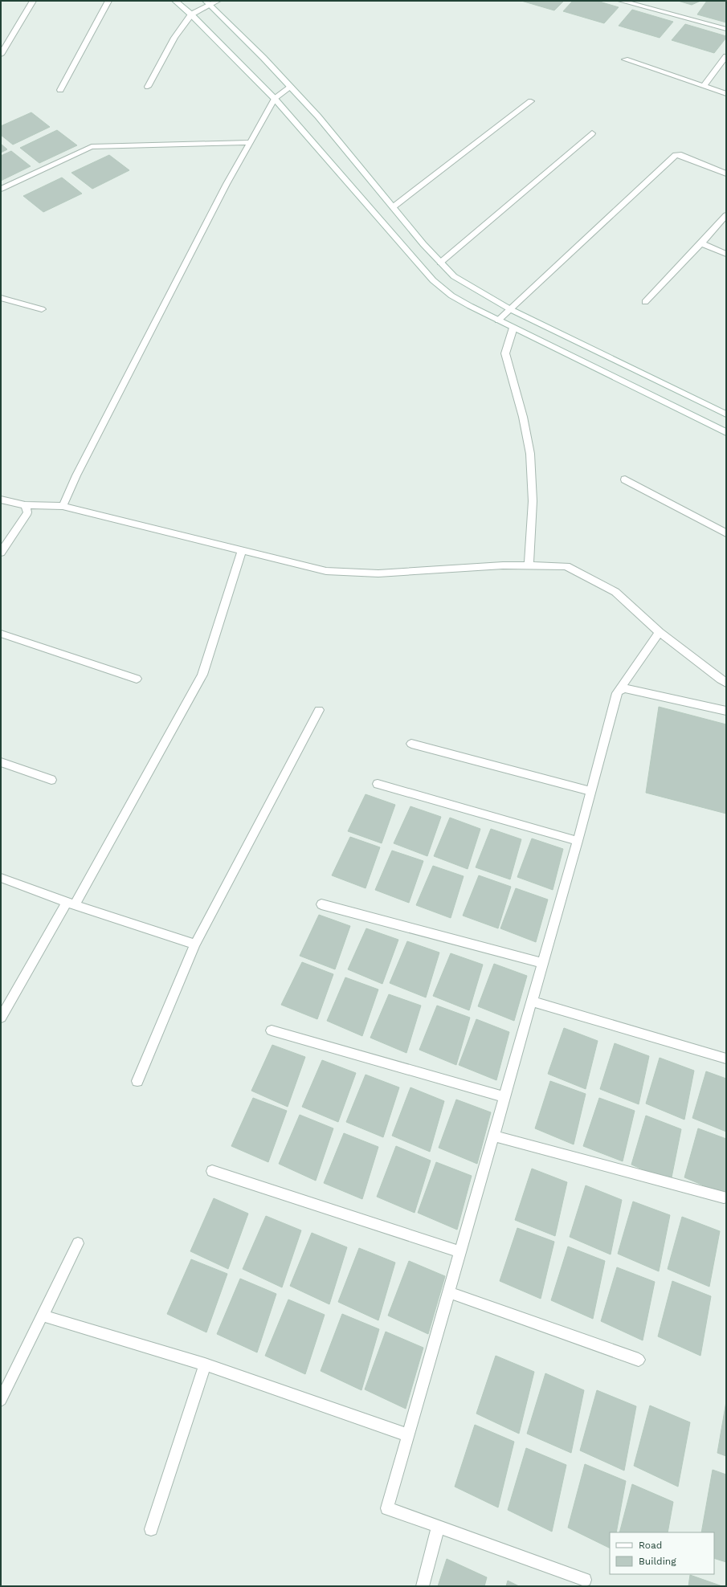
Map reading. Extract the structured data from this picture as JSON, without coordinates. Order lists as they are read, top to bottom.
{
  "legend": ["Road", "Building"]
}
